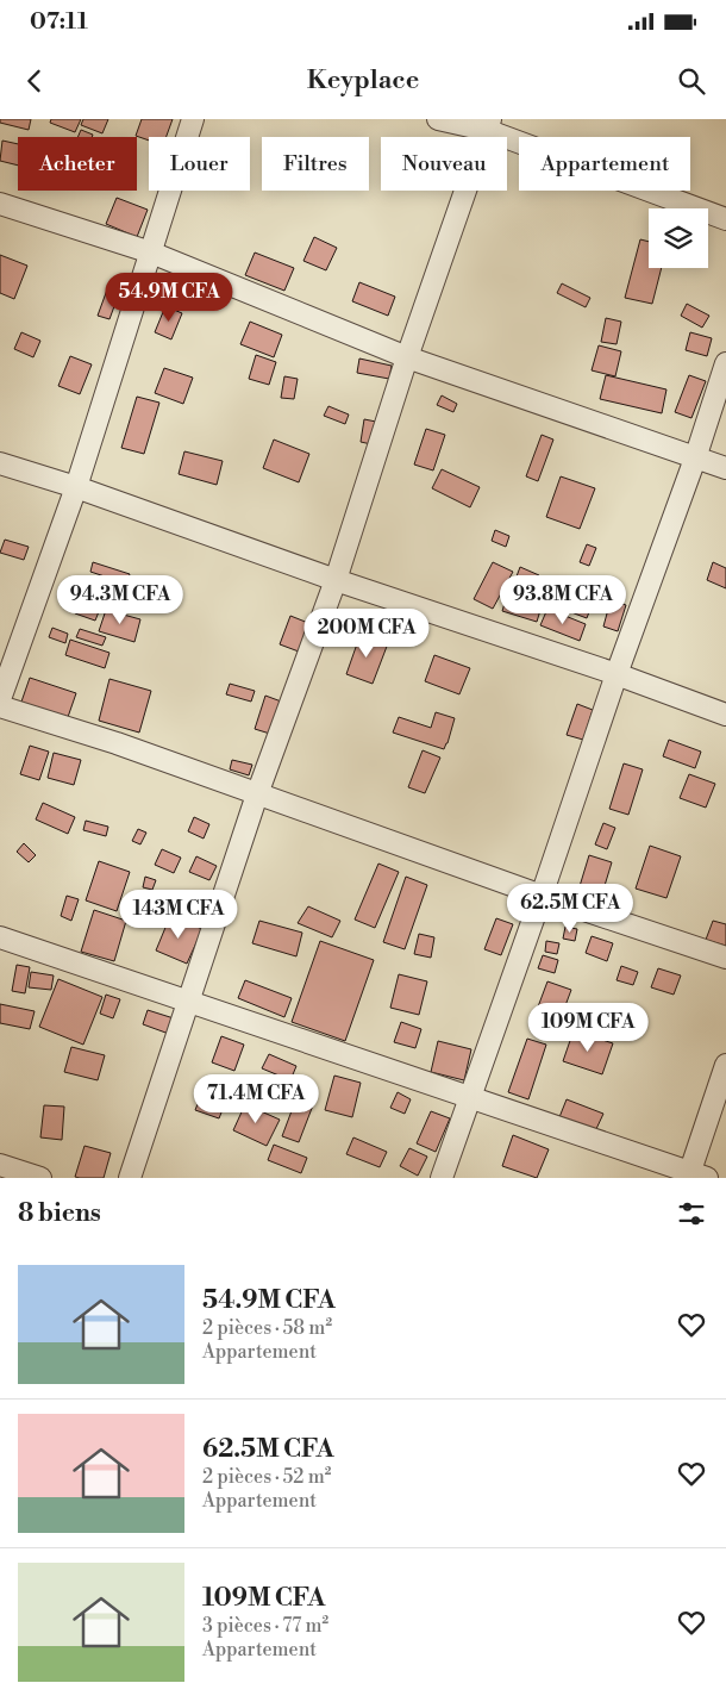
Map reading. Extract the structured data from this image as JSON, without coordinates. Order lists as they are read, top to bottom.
{
  "page": {
    "status": "07:11",
    "header": "Keyplace",
    "chip": [
      "Acheter",
      "Louer",
      "Filtres",
      "Nouveau",
      "Appartement"
    ],
    "price": [
      "54.9M CFA",
      "94.3M CFA",
      "93.8M CFA",
      "200M CFA",
      "62.5M CFA",
      "143M CFA",
      "109M CFA",
      "71.4M CFA"
    ],
    "heading": "8 biens",
    "list": [
      {
        "name": "54.9M CFA",
        "note": "2 pièces · 58 m² · Appartement"
      },
      {
        "name": "62.5M CFA",
        "note": "2 pièces · 52 m² · Appartement"
      },
      {
        "name": "109M CFA",
        "note": "3 pièces · 77 m² · Appartement"
      }
    ]
  }
}
